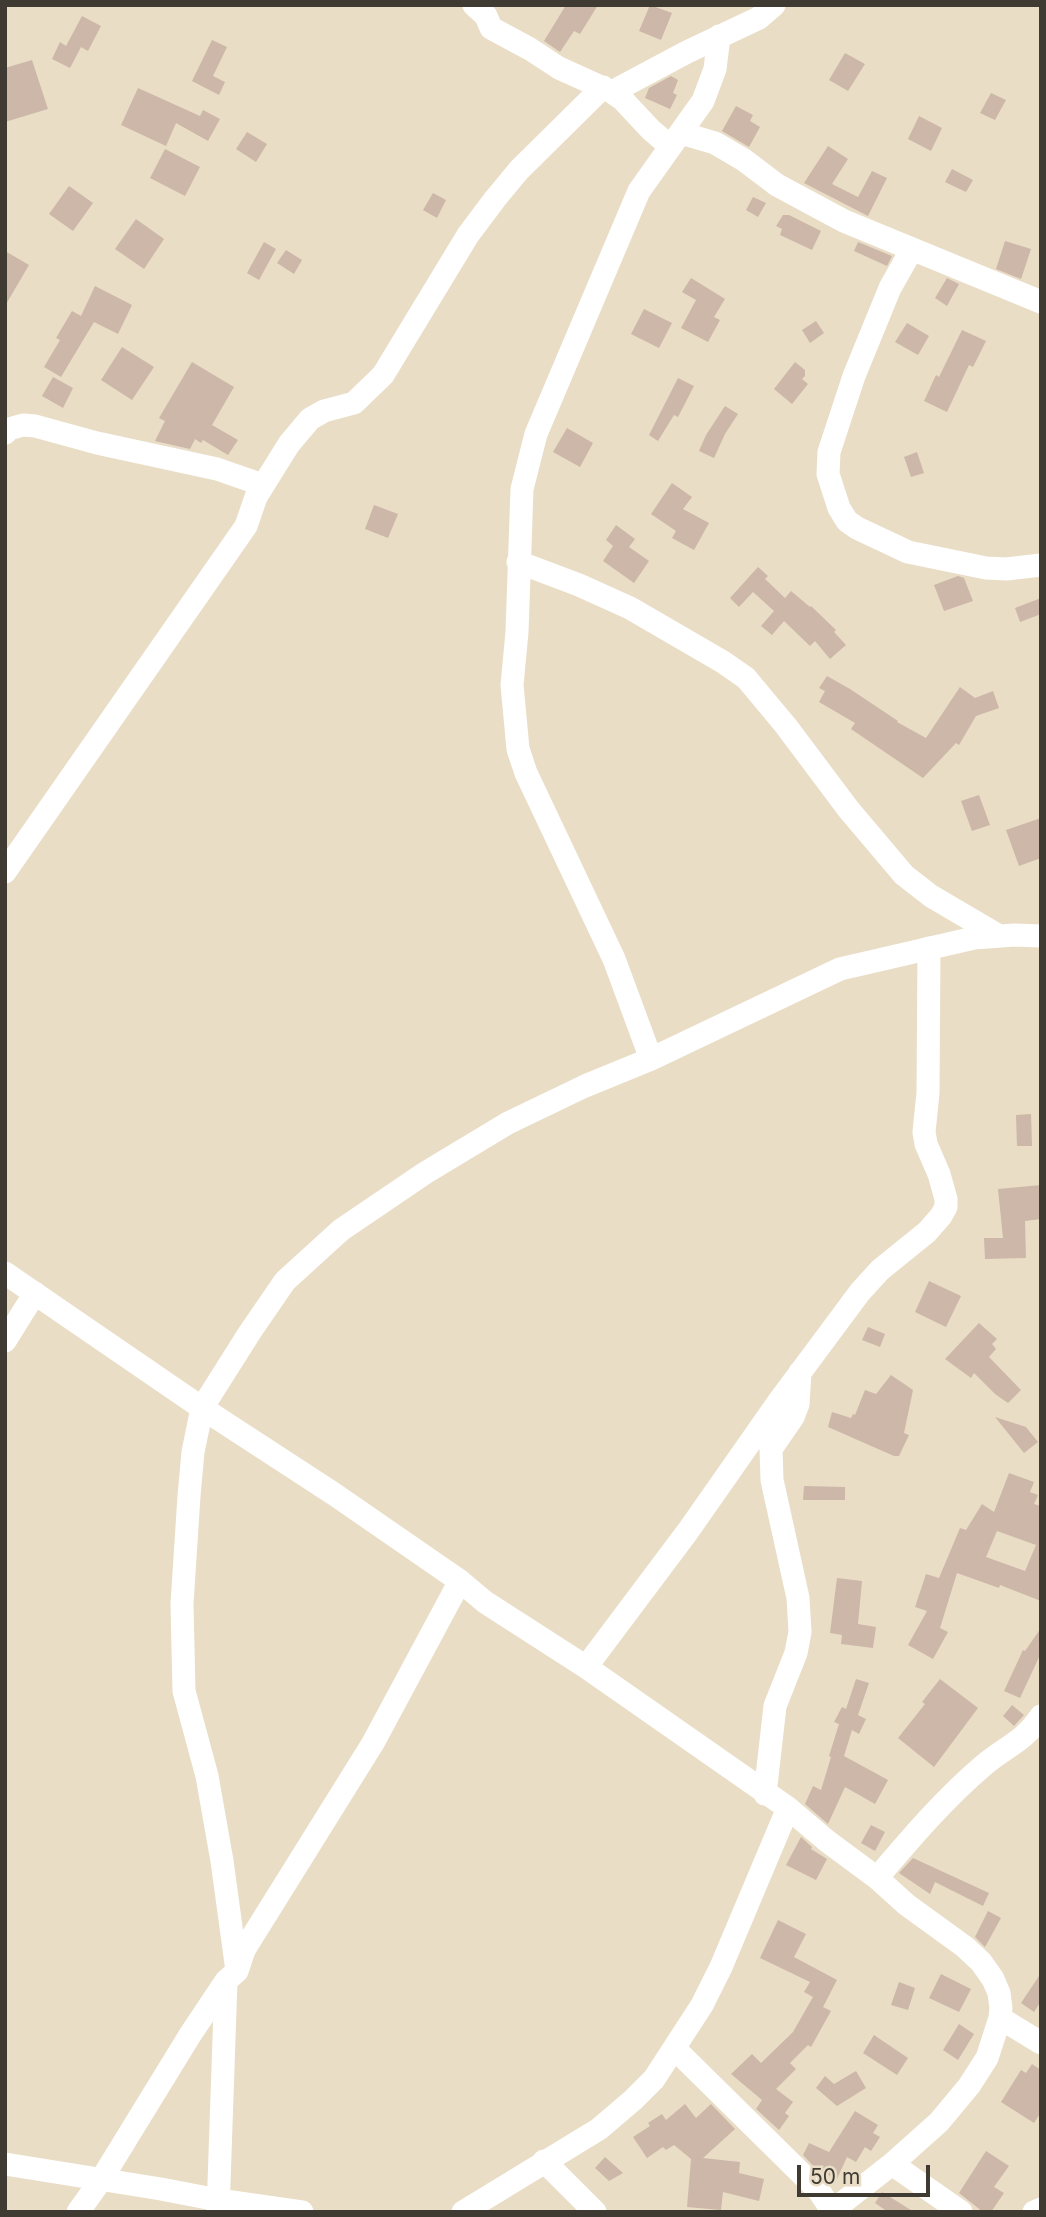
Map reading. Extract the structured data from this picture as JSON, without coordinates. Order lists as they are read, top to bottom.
{
  "scale_bar": "50 m"
}
